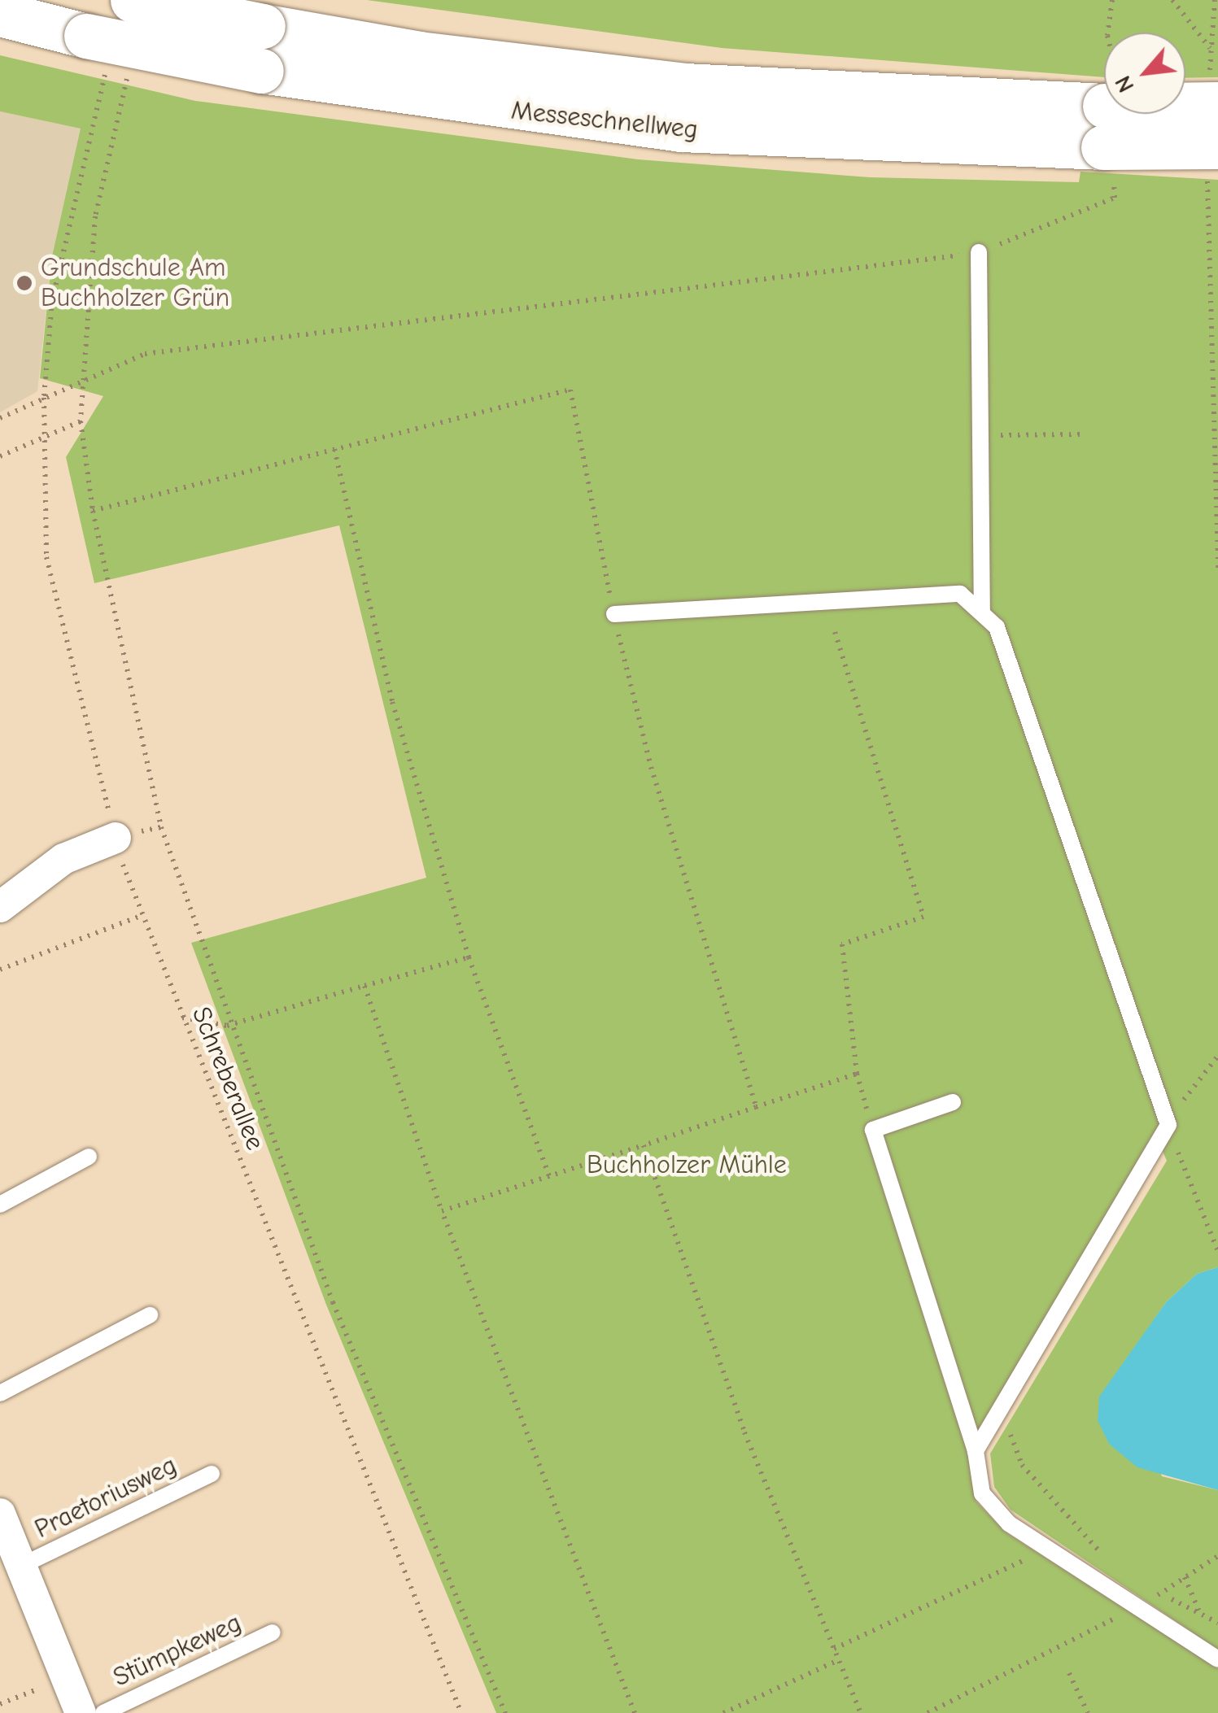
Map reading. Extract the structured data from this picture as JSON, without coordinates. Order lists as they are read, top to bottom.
{
  "streets": {
    "highway": ["Messeschnellweg"],
    "lane": ["Praetoriusweg", "Stümpkeweg"],
    "path": ["Schreberallee"]
  },
  "crossings": [
    ["Messeschnellweg", "Schreberallee"]
  ],
  "parks": ["Buchholzer Mühle"],
  "places": ["Grundschule Am Buchholzer Grün"],
  "north": "bottom left"
}
